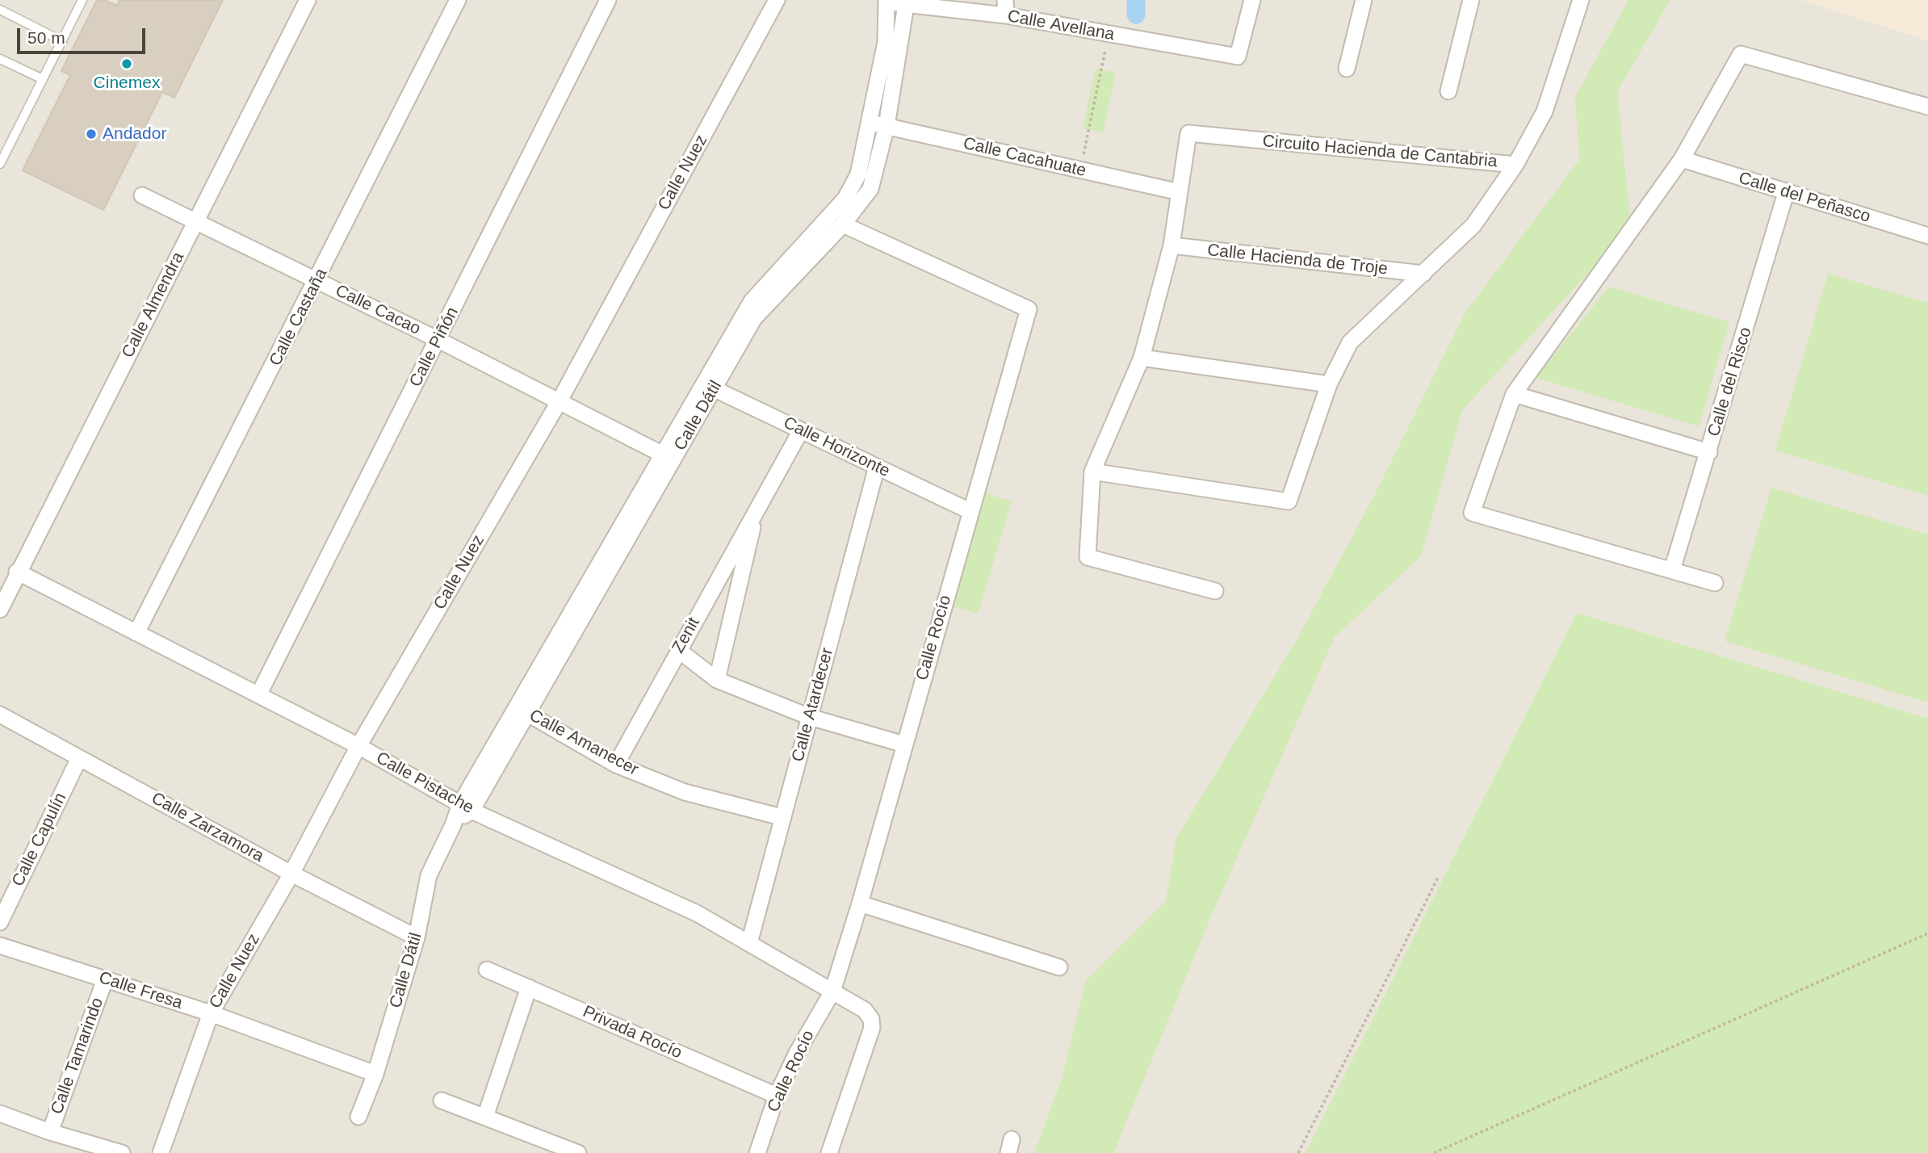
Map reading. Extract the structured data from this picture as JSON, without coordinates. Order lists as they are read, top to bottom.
{
  "streets": {
    "street": [
      "Calle Avellana",
      "Circuito Hacienda de Cantabria",
      "Calle Cacahuate",
      "Calle Nuez",
      "Calle del Peñasco",
      "Calle Hacienda de Troje",
      "Calle Almendra",
      "Calle Cacao",
      "Calle Castaña",
      "Calle Piñón",
      "Calle del Risco",
      "Calle Dátil",
      "Calle Horizonte",
      "Zenit",
      "Calle Rocío",
      "Calle Atardecer",
      "Calle Amanecer",
      "Calle Pistache",
      "Calle Zarzamora",
      "Calle Capulín",
      "Calle Fresa",
      "Privada Rocío",
      "Calle Tamarindo"
    ]
  },
  "crossings": [
    ["Calle Avellana", "Calle Dátil"],
    ["Circuito Hacienda de Cantabria", "Calle Cacahuate"],
    ["Circuito Hacienda de Cantabria", "Calle Hacienda de Troje"],
    ["Calle Cacahuate", "Calle Dátil"],
    ["Calle Nuez", "Calle Cacao"],
    ["Calle Nuez", "Calle Pistache"],
    ["Calle Nuez", "Calle Zarzamora"],
    ["Calle Nuez", "Calle Fresa"],
    ["Calle del Peñasco", "Calle del Risco"],
    ["Calle Almendra", "Calle Cacao"],
    ["Calle Almendra", "Calle Pistache"],
    ["Calle Cacao", "Calle Castaña"],
    ["Calle Cacao", "Calle Piñón"],
    ["Calle Cacao", "Calle Dátil"],
    ["Calle Castaña", "Calle Pistache"],
    ["Calle Piñón", "Calle Pistache"],
    ["Calle Dátil", "Calle Horizonte"],
    ["Calle Dátil", "Calle Rocío"],
    ["Calle Dátil", "Calle Amanecer"],
    ["Calle Dátil", "Calle Pistache"],
    ["Calle Dátil", "Calle Zarzamora"],
    ["Calle Dátil", "Calle Fresa"],
    ["Calle Horizonte", "Zenit"],
    ["Calle Horizonte", "Calle Rocío"],
    ["Calle Horizonte", "Calle Atardecer"],
    ["Zenit", "Calle Amanecer"],
    ["Calle Rocío", "Calle Pistache"],
    ["Calle Rocío", "Privada Rocío"],
    ["Calle Atardecer", "Calle Amanecer"],
    ["Calle Atardecer", "Calle Pistache"],
    ["Calle Zarzamora", "Calle Capulín"],
    ["Calle Fresa", "Calle Tamarindo"]
  ],
  "places": ["Cinemex", "Andador"],
  "scale_bar": "50 m"
}
